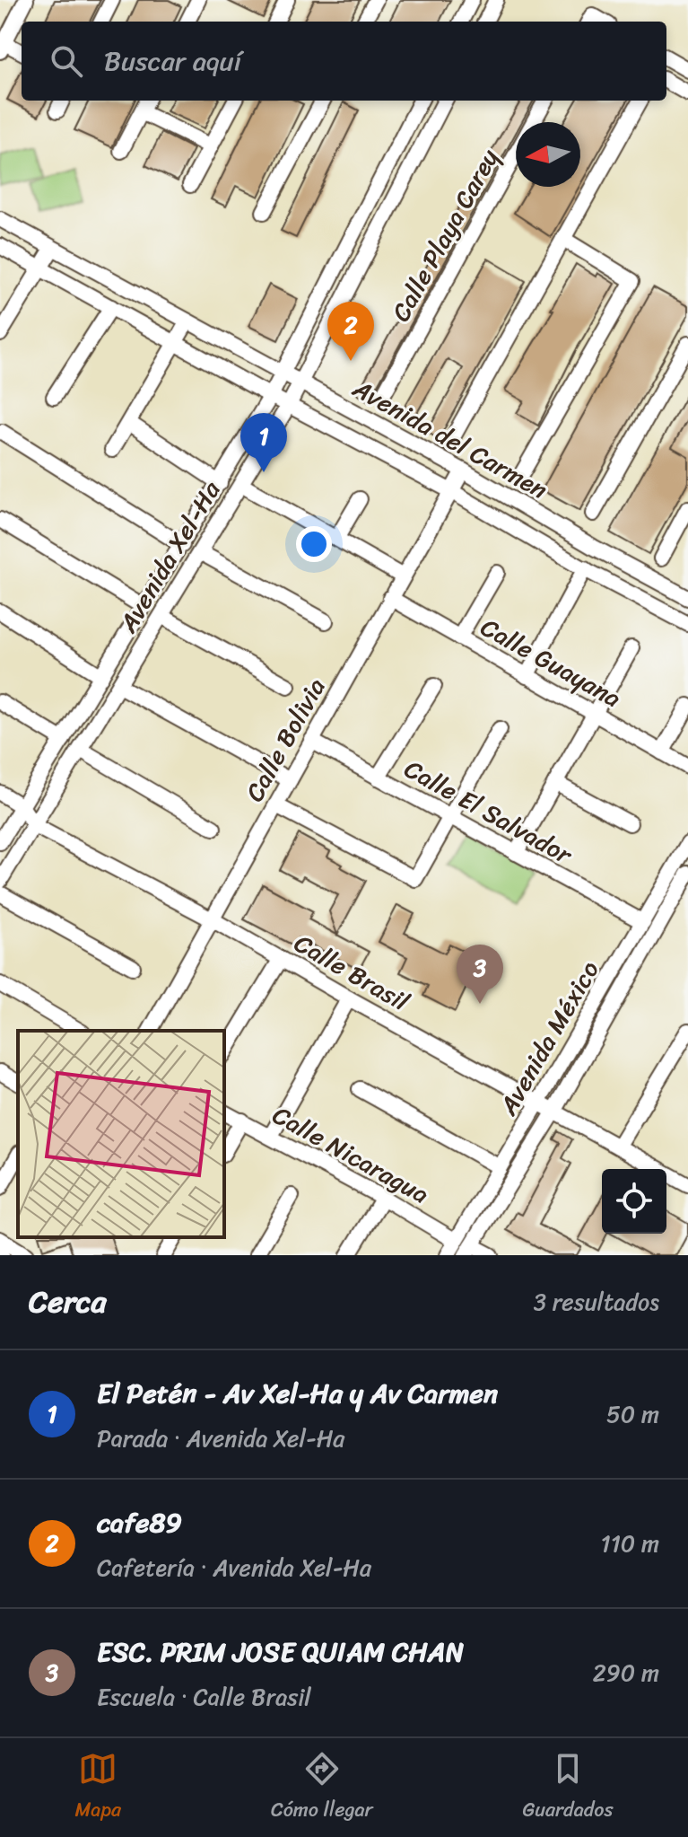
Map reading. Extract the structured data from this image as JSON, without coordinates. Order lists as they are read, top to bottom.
{
  "streets": {
    "street": [
      "Calle Playa Carey",
      "Avenida del Carmen",
      "Avenida Xel-Ha",
      "Calle Guayana",
      "Calle Bolivia",
      "Calle El Salvador",
      "Calle Brasil",
      "Avenida México",
      "Calle Nicaragua"
    ]
  },
  "crossings": [
    ["Avenida del Carmen", "Avenida Xel-Ha"],
    ["Avenida del Carmen", "Calle Bolivia"],
    ["Avenida Xel-Ha", "Calle Brasil"],
    ["Calle Guayana", "Calle Bolivia"],
    ["Calle Bolivia", "Calle El Salvador"],
    ["Calle Bolivia", "Calle Brasil"],
    ["Calle El Salvador", "Avenida México"],
    ["Calle Brasil", "Avenida México"],
    ["Avenida México", "Calle Nicaragua"]
  ],
  "north": "left",
  "page": {
    "search": "Buscar aquí",
    "pins": ["2", "1", "3"],
    "heading": ["Cerca", "3 resultados"],
    "list": [
      {
        "mark": "1",
        "name": "El Petén - Av Xel-Ha y Av Carmen",
        "note": "Parada · Avenida Xel-Ha",
        "value": "50 m"
      },
      {
        "mark": "2",
        "name": "cafe89",
        "note": "Cafetería · Avenida Xel-Ha",
        "value": "110 m"
      },
      {
        "mark": "3",
        "name": "ESC. PRIM JOSE QUIAM CHAN",
        "note": "Escuela · Calle Brasil",
        "value": "290 m"
      }
    ],
    "nav": ["Mapa", "Cómo llegar", "Guardados"]
  }
}
